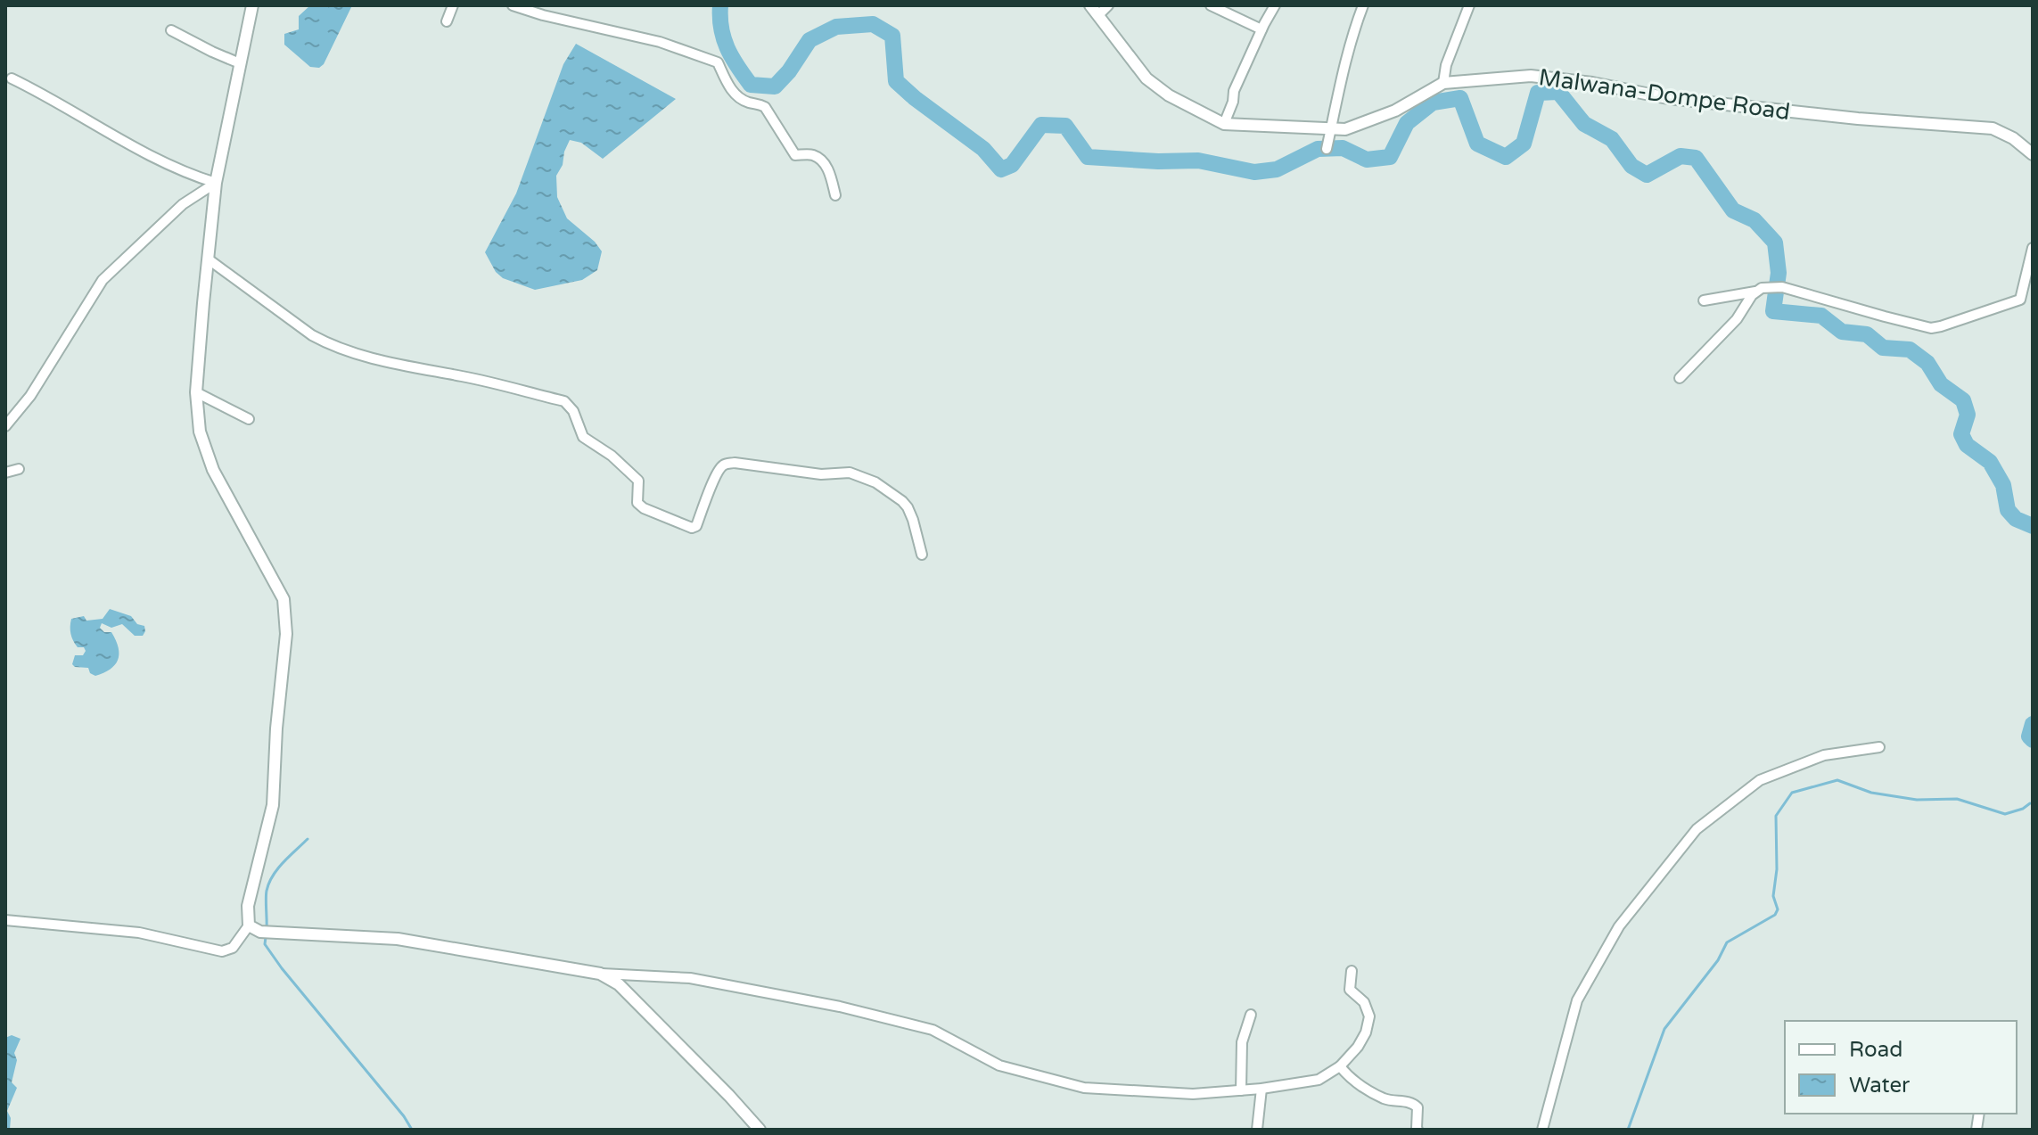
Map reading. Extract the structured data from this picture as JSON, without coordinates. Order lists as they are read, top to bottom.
{
  "streets": {
    "street": ["Malwana-Dompe Road"]
  },
  "legend": ["Road", "Water"]
}
